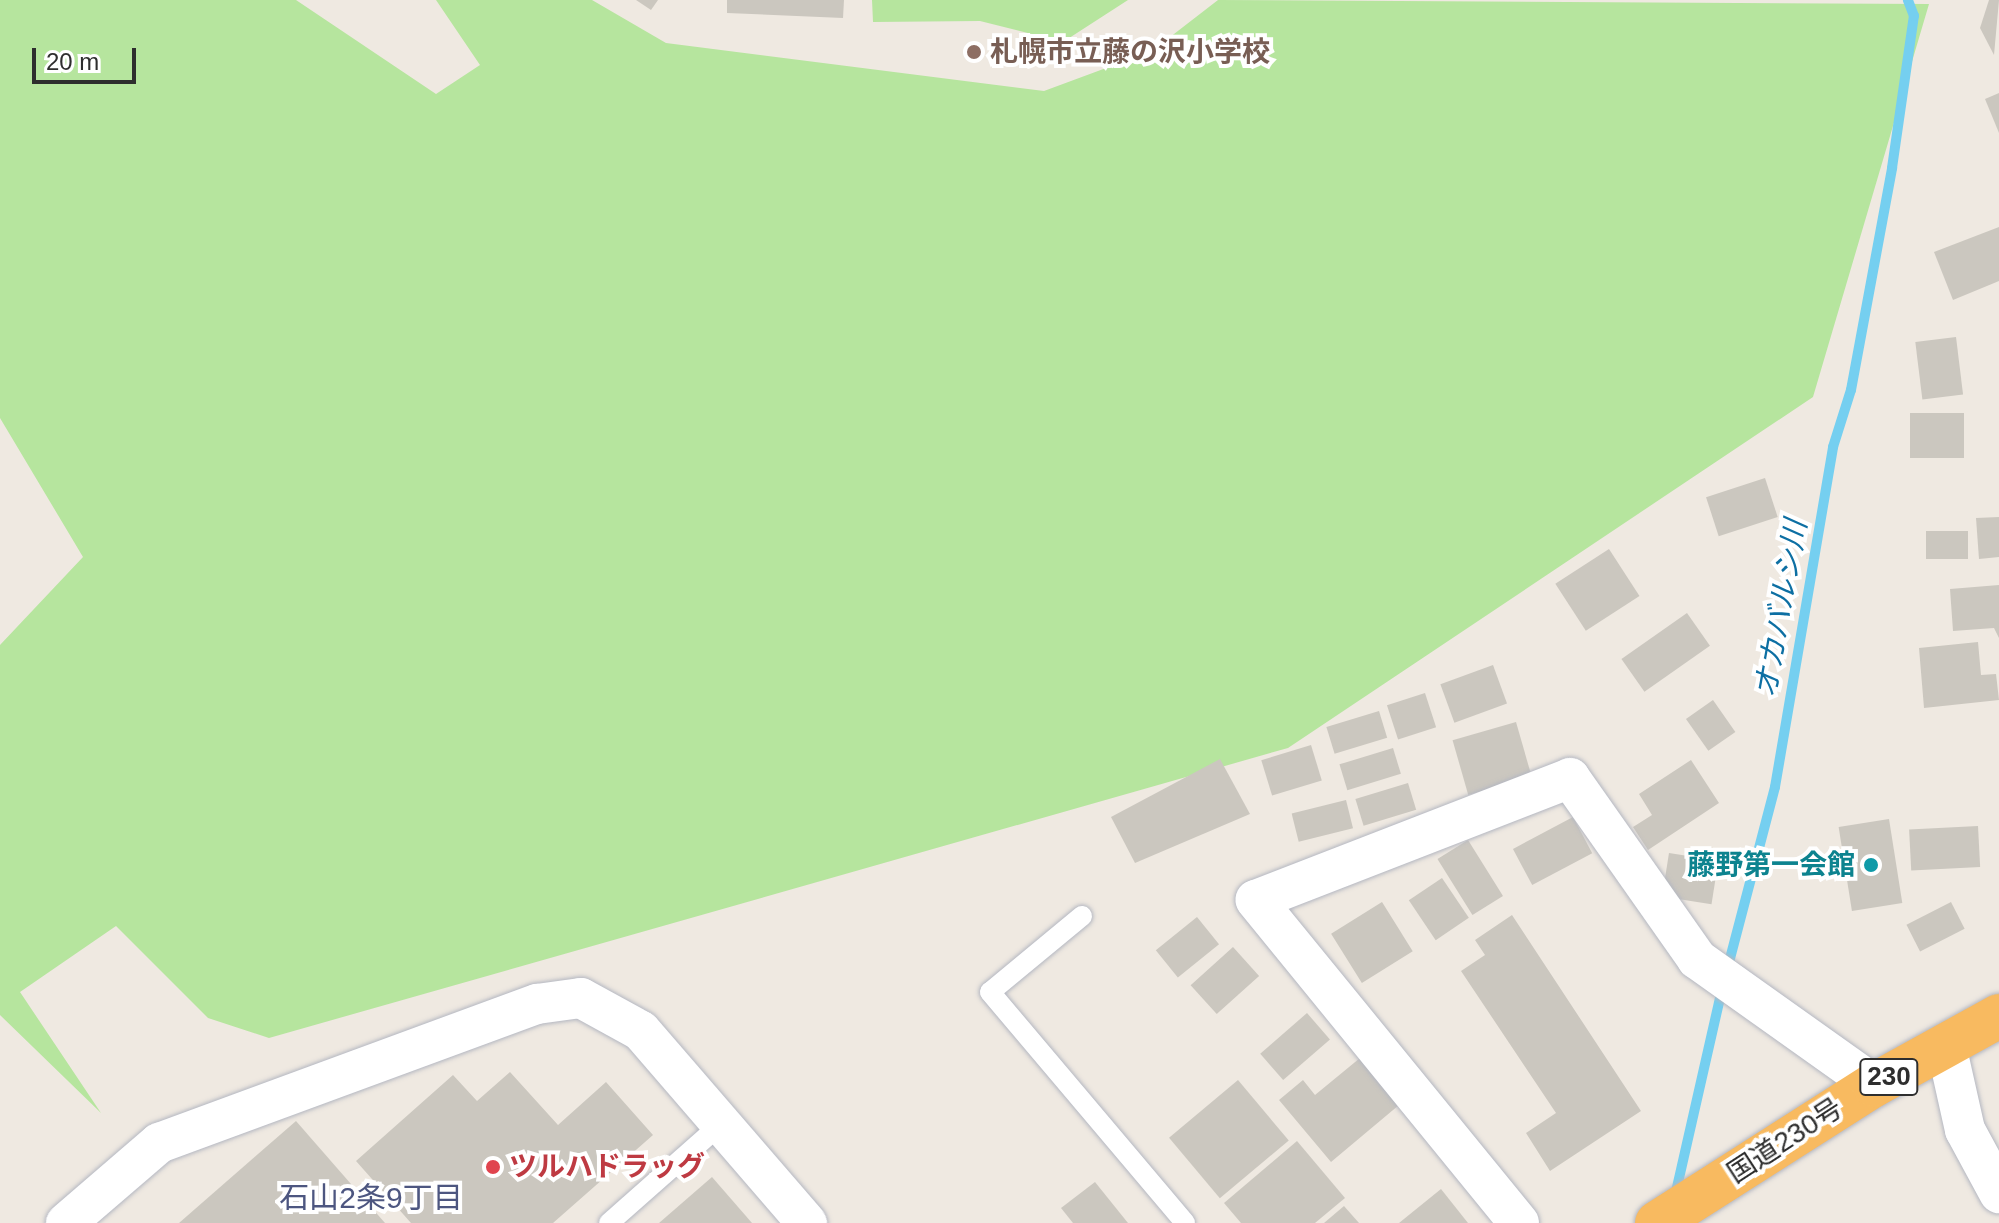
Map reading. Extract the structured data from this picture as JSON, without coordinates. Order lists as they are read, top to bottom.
{
  "streets": {
    "highway": ["230", "国道230号"]
  },
  "districts": ["石山2条9丁目"],
  "water": ["オカバルシ川"],
  "places": ["札幌市立藤の沢小学校", "藤野第一会館", "ツルハドラッグ"],
  "scale_bar": "20 m"
}
